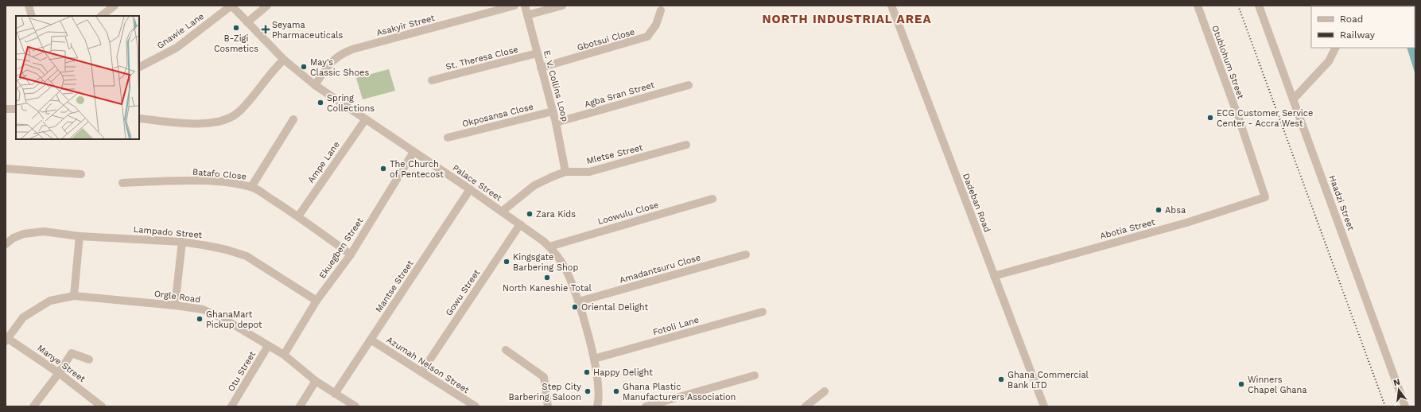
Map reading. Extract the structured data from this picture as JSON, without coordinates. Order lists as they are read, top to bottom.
{
  "streets": {
    "street": [
      "Asakyir Street",
      "Gnawie Lane",
      "Gbotsui Close",
      "St. Theresa Close",
      "Otublohum Street",
      "E. V. Collins Loop",
      "Agba Sran Street",
      "Okposansa Close",
      "Mletse Street",
      "Ampe Lane",
      "Batafo Close",
      "Palace Street",
      "Dadeban Road",
      "Haadzi Street",
      "Loowulu Close",
      "Abotia Street",
      "Lampado Street",
      "Ekuegben Street",
      "Amadantsuru Close",
      "Mantse Street",
      "Gowu Street",
      "Orgle Road",
      "Fotoli Lane",
      "Manye Street",
      "Azumah Nelson Street",
      "Otu Street"
    ]
  },
  "crossings": [
    ["Asakyir Street", "Palace Street"],
    ["Gnawie Lane", "Palace Street"],
    ["Gbotsui Close", "E. V. Collins Loop"],
    ["St. Theresa Close", "E. V. Collins Loop"],
    ["Otublohum Street", "Abotia Street"],
    ["E. V. Collins Loop", "Agba Sran Street"],
    ["E. V. Collins Loop", "Okposansa Close"],
    ["E. V. Collins Loop", "Mletse Street"],
    ["Mletse Street", "Palace Street"],
    ["Ampe Lane", "Batafo Close"],
    ["Ampe Lane", "Palace Street"],
    ["Batafo Close", "Ekuegben Street"],
    ["Palace Street", "Loowulu Close"],
    ["Palace Street", "Ekuegben Street"],
    ["Palace Street", "Amadantsuru Close"],
    ["Palace Street", "Mantse Street"],
    ["Palace Street", "Gowu Street"],
    ["Palace Street", "Fotoli Lane"],
    ["Dadeban Road", "Abotia Street"],
    ["Lampado Street", "Ekuegben Street"],
    ["Ekuegben Street", "Orgle Road"],
    ["Mantse Street", "Orgle Road"],
    ["Mantse Street", "Azumah Nelson Street"],
    ["Gowu Street", "Azumah Nelson Street"],
    ["Orgle Road", "Manye Street"],
    ["Orgle Road", "Otu Street"]
  ],
  "districts": ["NORTH INDUSTRIAL AREA"],
  "places": {
    "other": [
      "B-Zigi Cosmetics",
      "May's Classic Shoes",
      "Spring Collections",
      "ECG Customer Service Center - Accra West",
      "The Church of Pentecost",
      "Absa",
      "Zara Kids",
      "Kingsgate Barbering Shop",
      "North Kaneshie Total",
      "Oriental Delight",
      "GhanaMart Pickup depot",
      "Happy Delight",
      "Ghana Commercial Bank LTD",
      "Winners Chapel Ghana",
      "Step City Barbering Saloon",
      "Ghana Plastic Manufacturers Association"
    ],
    "health": ["Seyama Pharmaceuticals"]
  },
  "legend": ["Road", "Railway"],
  "north": "top"
}
